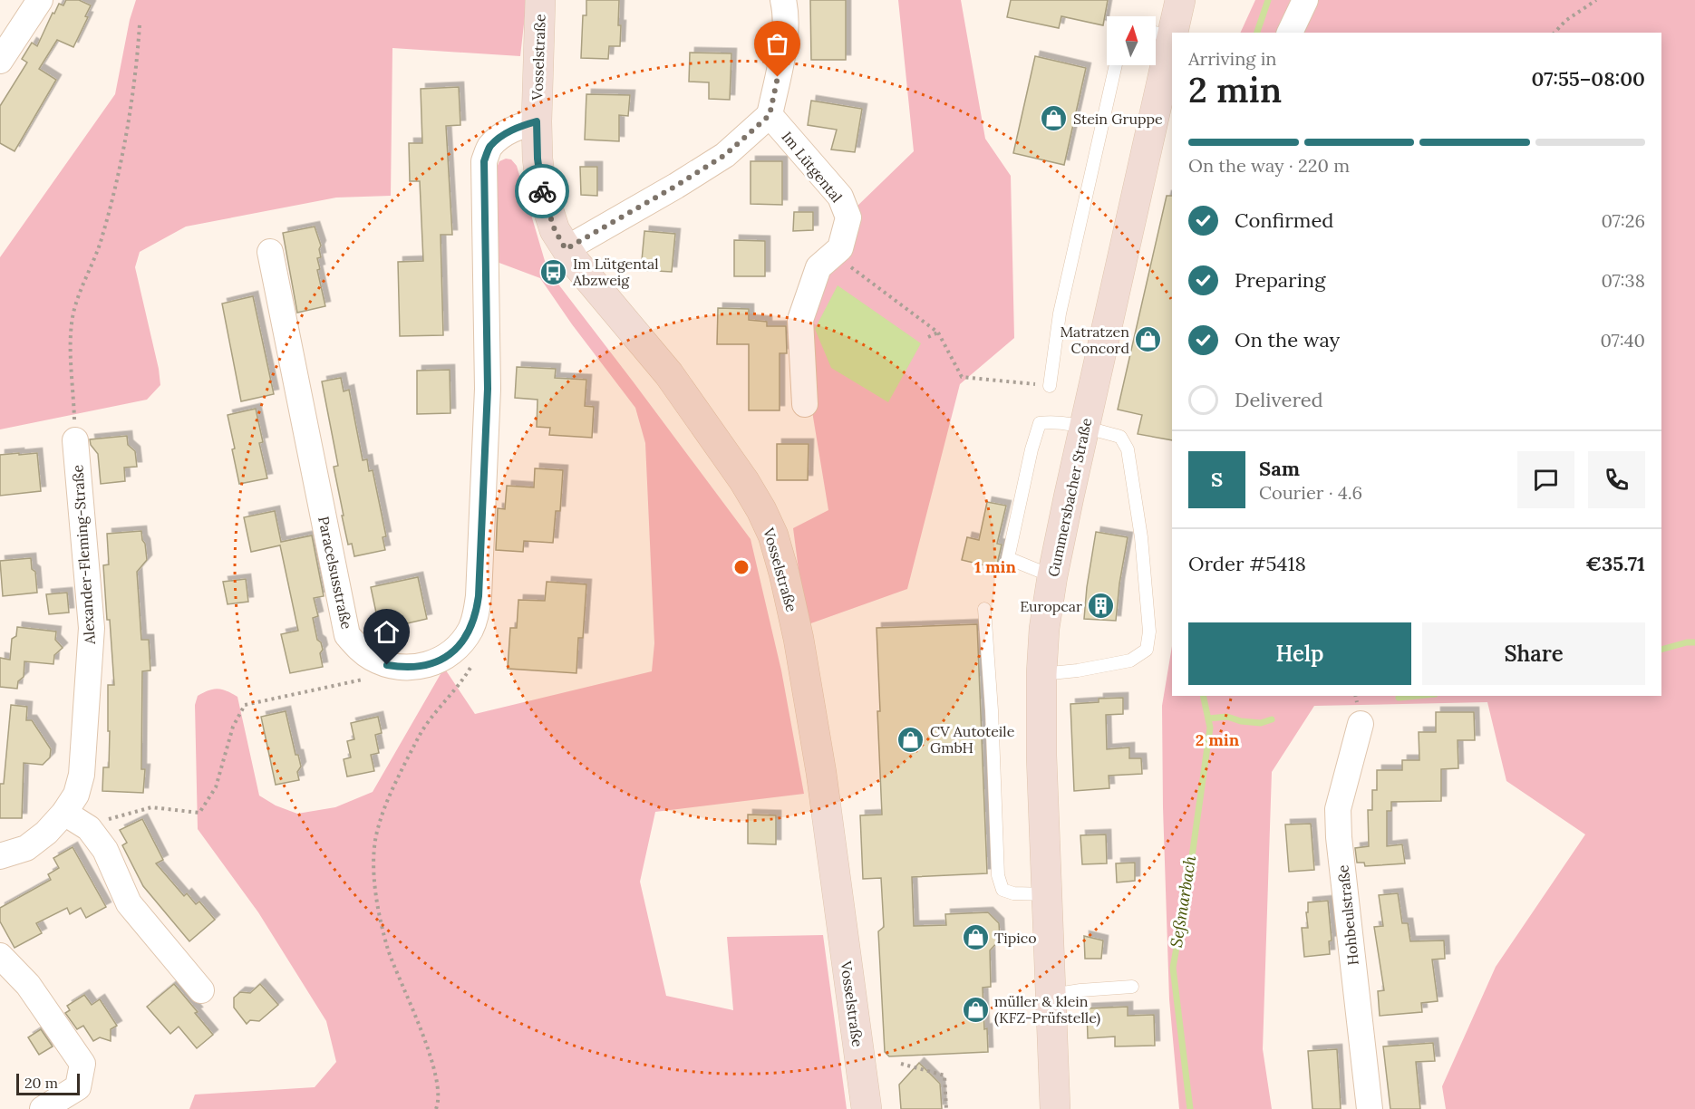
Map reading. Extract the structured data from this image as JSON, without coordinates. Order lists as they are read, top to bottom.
{
  "streets": {
    "street": [
      "Vosselstraße",
      "Im Lütgental",
      "Gummersbacher Straße",
      "Alexander-Fleming-Straße",
      "Paracelsusstraße",
      "Hohbeulstraße"
    ]
  },
  "crossings": [
    ["Vosselstraße", "Paracelsusstraße"]
  ],
  "water": ["Seßmarbach"],
  "places": {
    "shop": [
      "Stein Gruppe",
      "Matratzen Concord",
      "CV Autoteile GmbH",
      "Tipico",
      "müller & klein (KFZ-Prüfstelle)"
    ],
    "bus stop": ["Im Lütgental Abzweig"],
    "building": ["Europcar"]
  },
  "scale_bar": "20 m",
  "north": "top",
  "page": {
    "heading": ["2 min", "Arriving in", "07:55–08:00"],
    "panel": [
      "Sam",
      "Courier · 4.6",
      "Order #5418",
      "€35.71"
    ],
    "bar": "On the way · 220 m",
    "list": [
      ["Confirmed", "07:26"],
      ["Preparing", "07:38"],
      ["On the way", "07:40"],
      "Delivered"
    ],
    "round": "S",
    "buttons": ["Help", "Share"],
    "scale": "20 m"
  },
  "rings": ["1 min", "2 min"]
}
